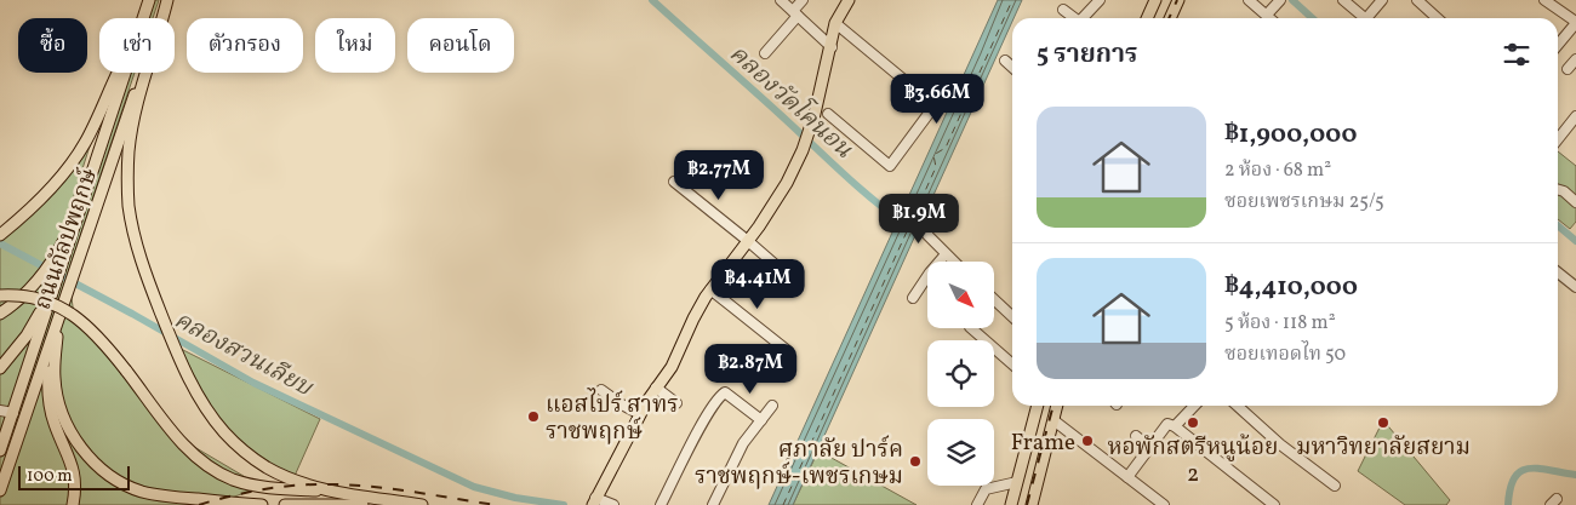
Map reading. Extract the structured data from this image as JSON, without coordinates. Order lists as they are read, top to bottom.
{
  "streets": {
    "main road": ["ถนนกัลปพฤกษ์"]
  },
  "water": ["คลองวัดโคนอน", "คลองสวนเลียบ"],
  "places": [
    "แอสไปร์ สาทร ราชพฤกษ์",
    "หอพักสตรีหนูน้อย 2",
    "มหาวิทยาลัยสยาม",
    "Frame",
    "ศุภาลัย ปาร์ค ราชพฤกษ์-เพชรเกษม"
  ],
  "scale_bar": "100 m",
  "north": "bottom right",
  "page": {
    "chip": [
      "ซื้อ",
      "เช่า",
      "ตัวกรอง",
      "ใหม่",
      "คอนโด"
    ],
    "heading": "5 รายการ",
    "price": [
      "฿3.66M",
      "฿2.77M",
      "฿1.9M",
      "฿4.41M",
      "฿2.87M"
    ],
    "list": [
      {
        "name": "฿1,900,000",
        "note": "2 ห้อง · 68 m² · ซอยเพชรเกษม 25/5"
      },
      {
        "name": "฿4,410,000",
        "note": "5 ห้อง · 118 m² · ซอยเทอดไท 50"
      }
    ],
    "scale": "100 m"
  }
}
